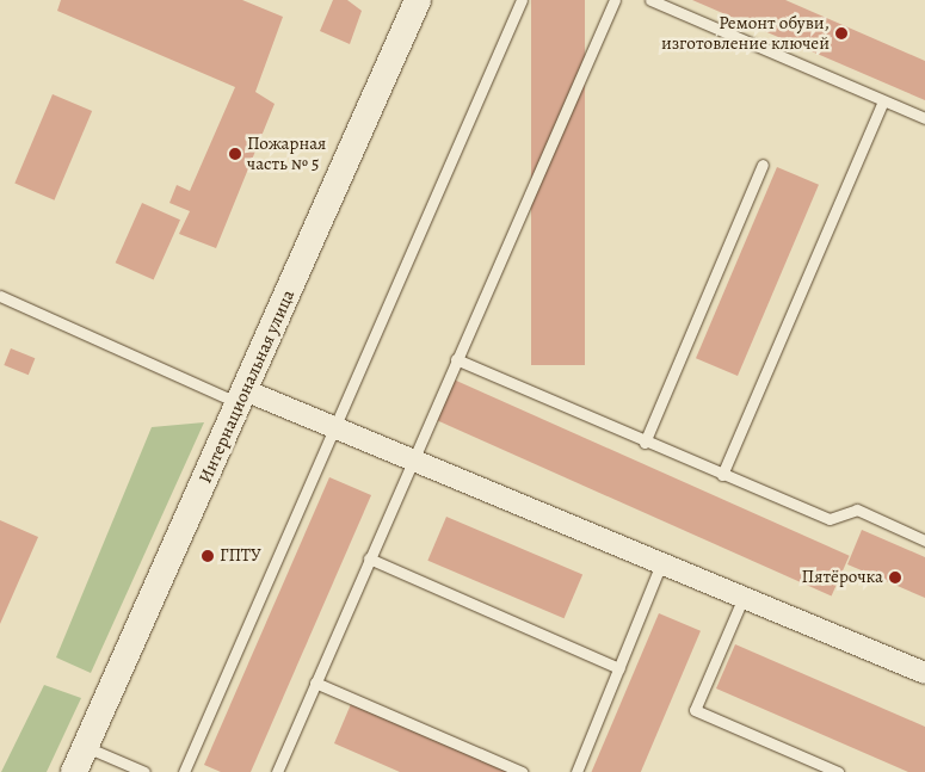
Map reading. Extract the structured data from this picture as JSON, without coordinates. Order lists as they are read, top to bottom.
{
  "streets": {
    "street": ["Интернациональная улица"]
  },
  "places": [
    "Ремонт обуви, изготовление ключей",
    "Пожарная часть № 5",
    "ГПТУ",
    "Пятёрочка"
  ]
}
